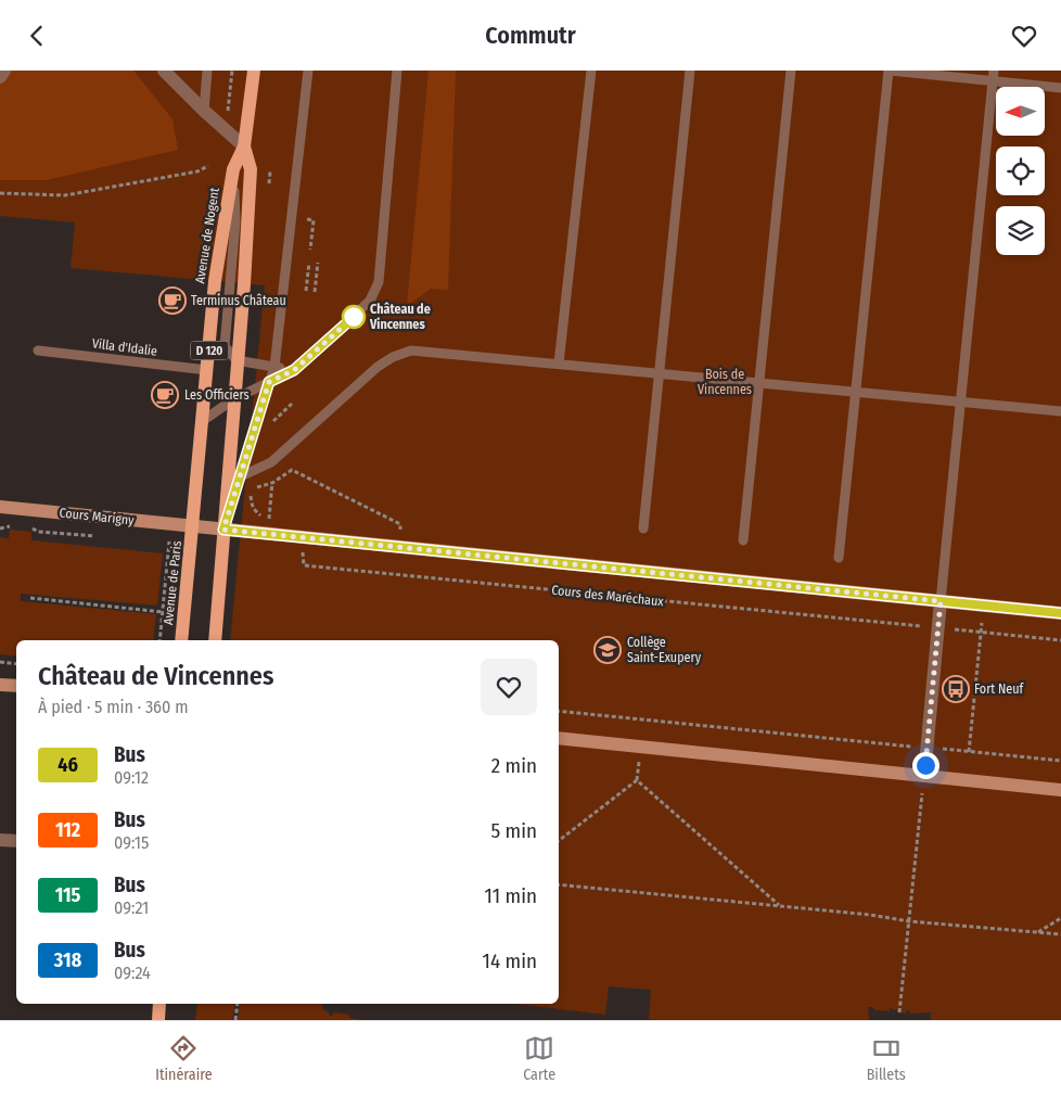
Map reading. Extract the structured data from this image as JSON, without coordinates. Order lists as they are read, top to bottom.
{
  "streets": {
    "main road": ["Avenue de Nogent", "D 120", "Avenue de Paris"],
    "street": ["Cours Marigny", "Cours des Maréchaux"],
    "lane": ["Villa d'Idalie"]
  },
  "crossings": [
    ["Avenue de Nogent", "Villa d'Idalie"],
    ["Avenue de Nogent", "D 120"],
    ["Avenue de Nogent", "Cours Marigny"],
    ["Avenue de Nogent", "Avenue de Paris"],
    ["Avenue de Nogent", "Cours des Maréchaux"],
    ["D 120", "Cours Marigny"],
    ["D 120", "Cours des Maréchaux"],
    ["Cours Marigny", "Avenue de Paris"],
    ["Cours Marigny", "Cours des Maréchaux"]
  ],
  "parks": ["Bois de Vincennes"],
  "places": {
    "cafe": ["Terminus Château", "Les Officiers"],
    "other": ["Château de Vincennes"],
    "school or university": ["Collège Saint-Exupery"],
    "bus stop": ["Fort Neuf"]
  },
  "lines": ["bus line 46"],
  "north": "left",
  "page": {
    "header": "Commutr",
    "heading": ["Château de Vincennes", "À pied · 5 min · 360 m"],
    "list": [
      {
        "mark": "46",
        "name": "Bus",
        "note": "09:12",
        "value": "2 min"
      },
      {
        "mark": "112",
        "name": "Bus",
        "note": "09:15",
        "value": "5 min"
      },
      {
        "mark": "115",
        "name": "Bus",
        "note": "09:21",
        "value": "11 min"
      },
      {
        "mark": "318",
        "name": "Bus",
        "note": "09:24",
        "value": "14 min"
      }
    ],
    "tabs": ["Itinéraire", "Carte", "Billets"]
  }
}
